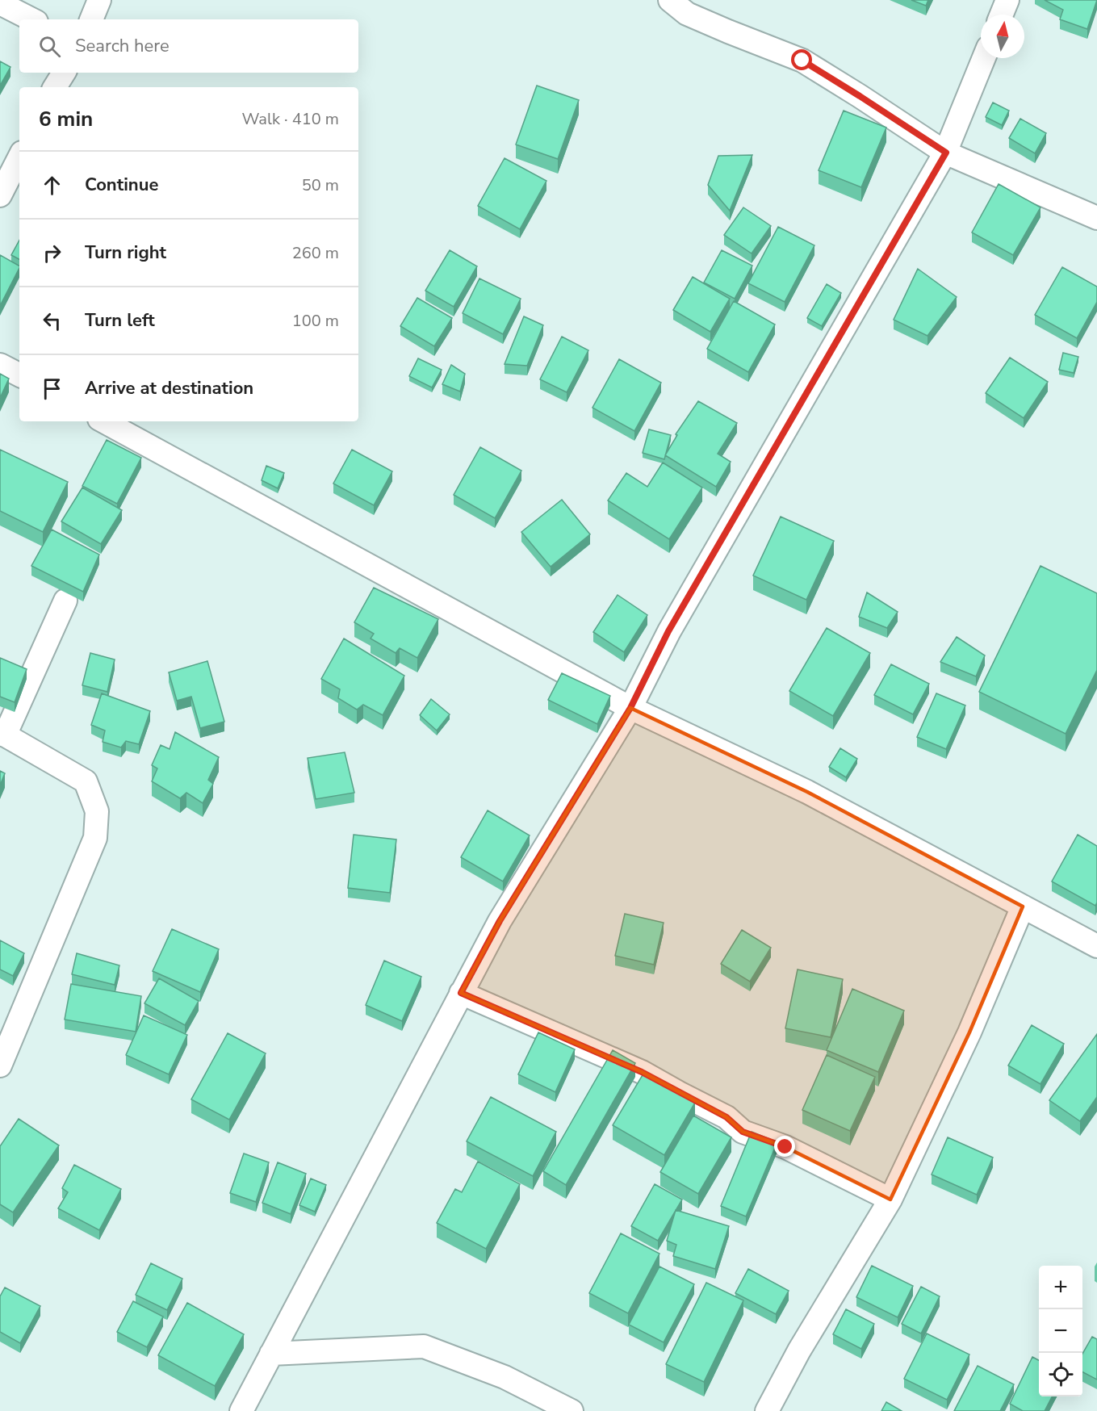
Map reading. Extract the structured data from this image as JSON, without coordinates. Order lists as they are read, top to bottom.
{
  "north": "top",
  "page": {
    "search": "Search here",
    "heading": ["6 min", "Walk · 410 m"],
    "list": [
      ["Continue", "50 m"],
      ["Turn right", "260 m"],
      ["Turn left", "100 m"],
      "Arrive at destination"
    ],
    "map_buttons": ["+", "−"]
  }
}
